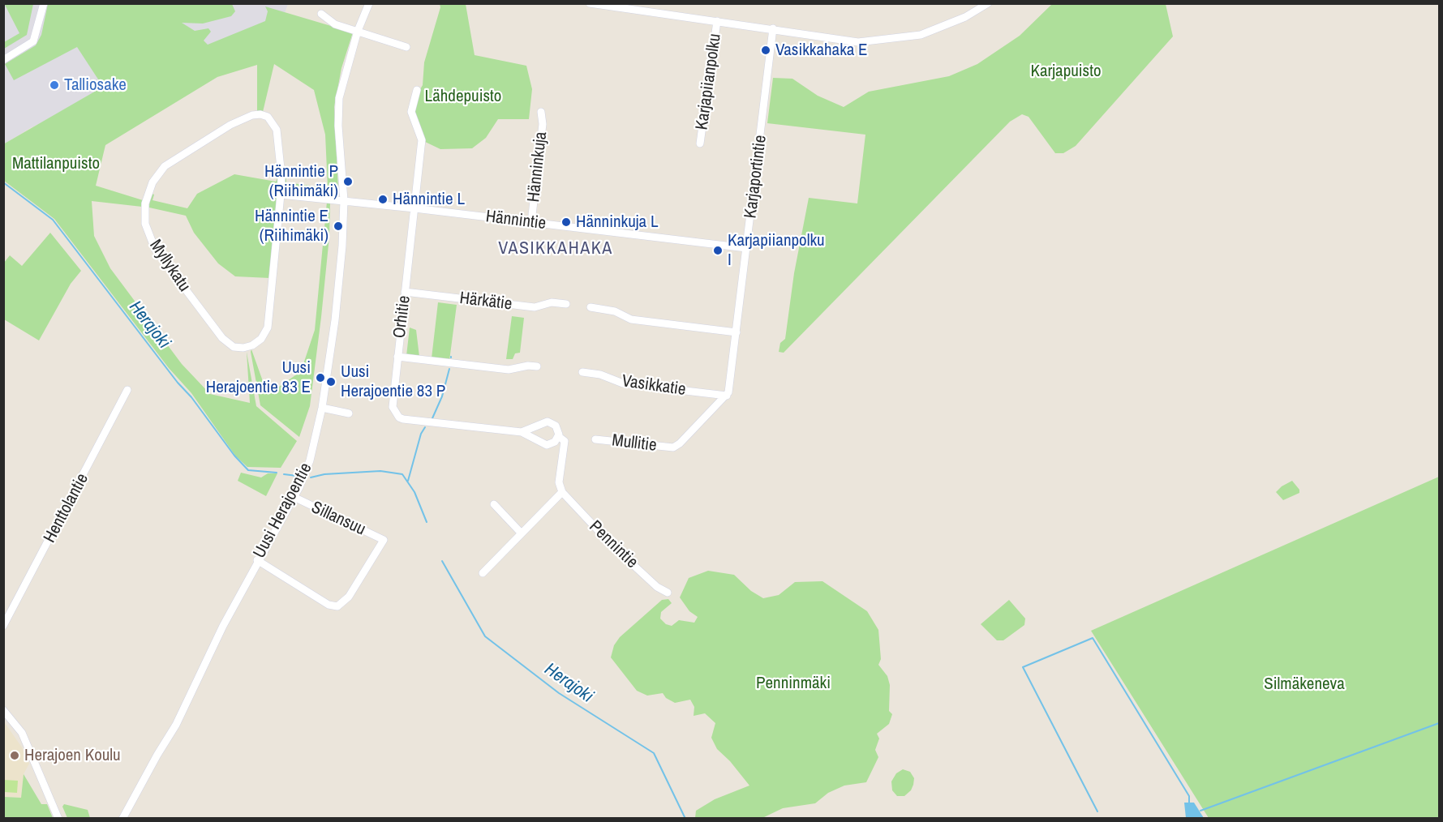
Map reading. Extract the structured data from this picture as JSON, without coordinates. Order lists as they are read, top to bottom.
{
  "streets": {
    "street": [
      "Karjapiianpolku",
      "Hänninkuja",
      "Karjaportintie",
      "Hännintie",
      "Myllykatu",
      "Härkätie",
      "Orhitie",
      "Vasikkatie",
      "Mullitie",
      "Henttolantie",
      "Uusi Herajoentie",
      "Sillansuu",
      "Pennintie"
    ]
  },
  "crossings": [
    ["Hänninkuja", "Hännintie"],
    ["Karjaportintie", "Hännintie"],
    ["Karjaportintie", "Vasikkatie"],
    ["Karjaportintie", "Mullitie"],
    ["Hännintie", "Orhitie"],
    ["Hännintie", "Uusi Herajoentie"],
    ["Härkätie", "Orhitie"],
    ["Vasikkatie", "Mullitie"],
    ["Uusi Herajoentie", "Sillansuu"]
  ],
  "districts": ["VASIKKAHAKA"],
  "water": ["Herajoki"],
  "parks": [
    "Karjapuisto",
    "Lähdepuisto",
    "Mattilanpuisto",
    "Penninmäki",
    "Silmäkeneva"
  ],
  "places": [
    "Vasikkahaka E",
    "Talliosake",
    "Hännintie P (Riihimäki)",
    "Hännintie L",
    "Hänninkuja L",
    "Hännintie E (Riihimäki)",
    "Karjapiianpolku I",
    "Uusi Herajoentie 83 E",
    "Uusi Herajoentie 83 P",
    "Herajoen Koulu"
  ]
}
